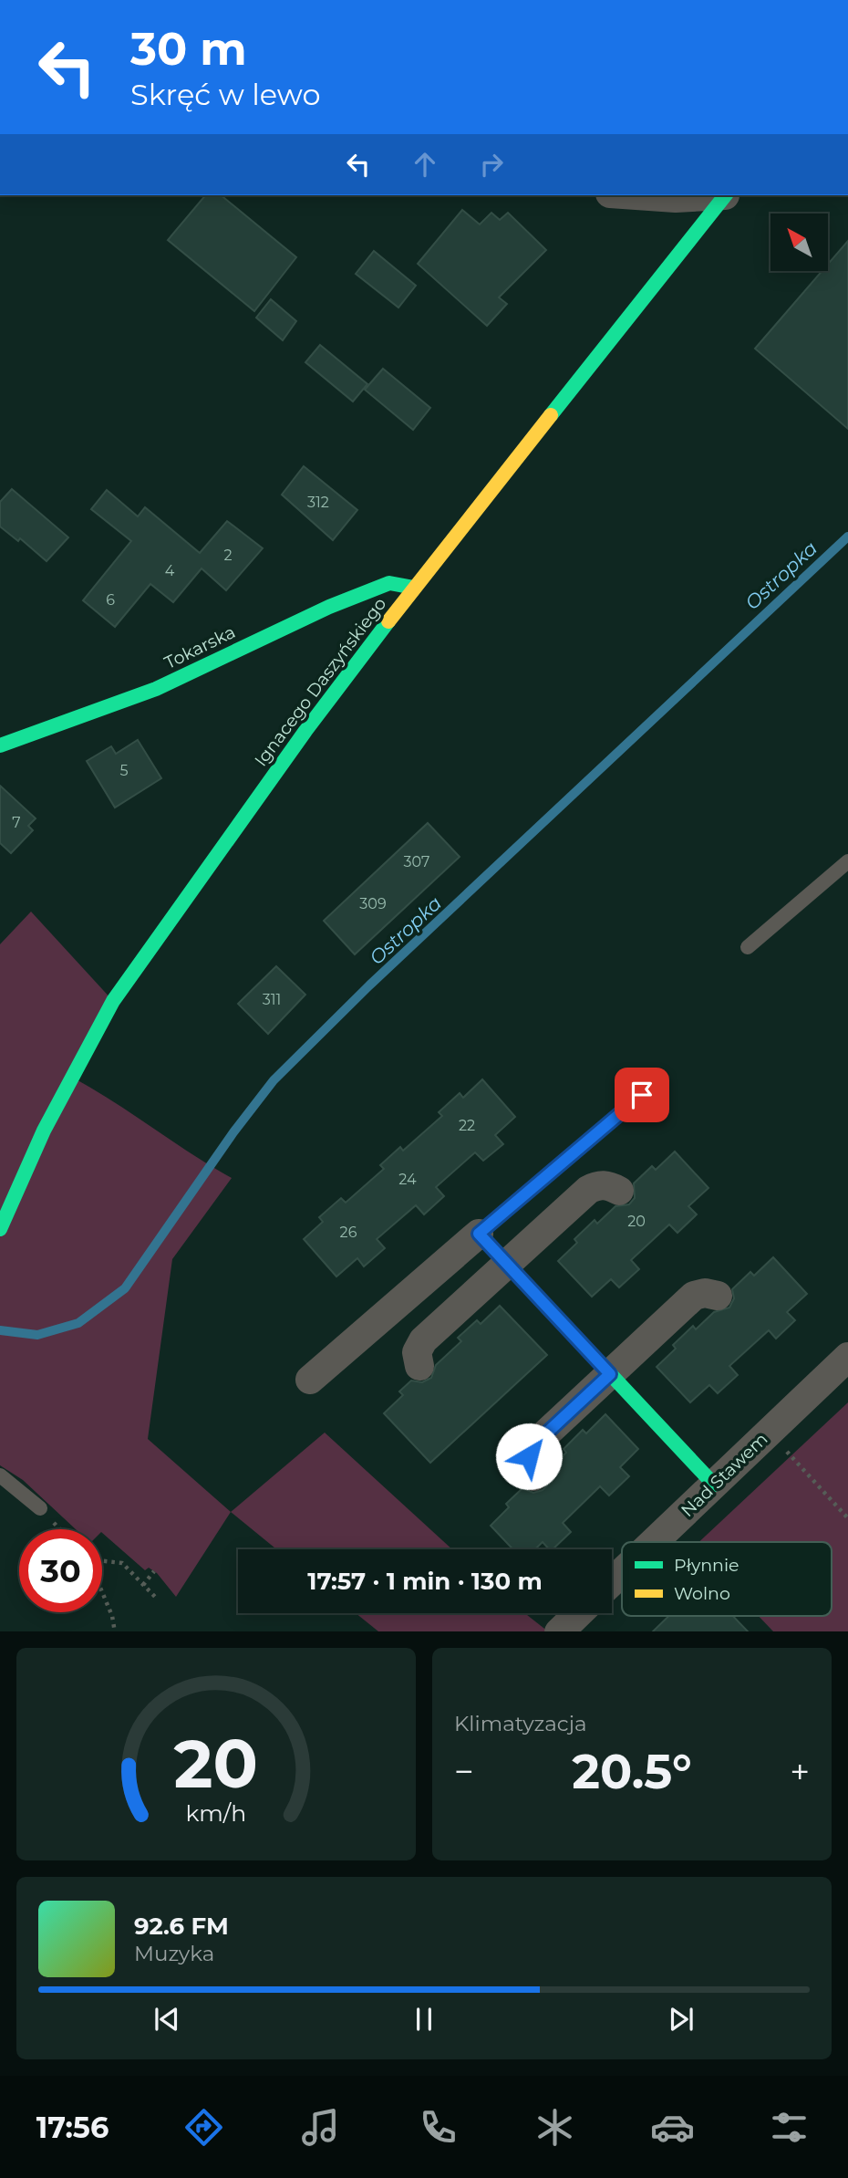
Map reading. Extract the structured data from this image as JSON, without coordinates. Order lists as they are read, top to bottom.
{
  "streets": {
    "main road": ["Tokarska", "Ignacego Daszyńskiego"],
    "street": ["Nad Stawem"]
  },
  "crossings": [
    ["Tokarska", "Ignacego Daszyńskiego"]
  ],
  "water": ["Ostropka"],
  "house_numbers": [
    "312",
    "2",
    "4",
    "6",
    "5",
    "7",
    "307",
    "309",
    "311",
    "22",
    "24",
    "20",
    "26"
  ],
  "legend": ["Płynnie", "Wolno"],
  "north": "top left",
  "page": {
    "turn": ["30 m", "Skręć w lewo"],
    "limit": "30",
    "trip": "17:57 · 1 min · 130 m",
    "tile": "Klimatyzacja",
    "heat": ["−", "20.5°", "+"],
    "song": ["92.6 FM", "Muzyka"],
    "tabs": "17:56",
    "gauge": ["20", "km/h"]
  }
}
